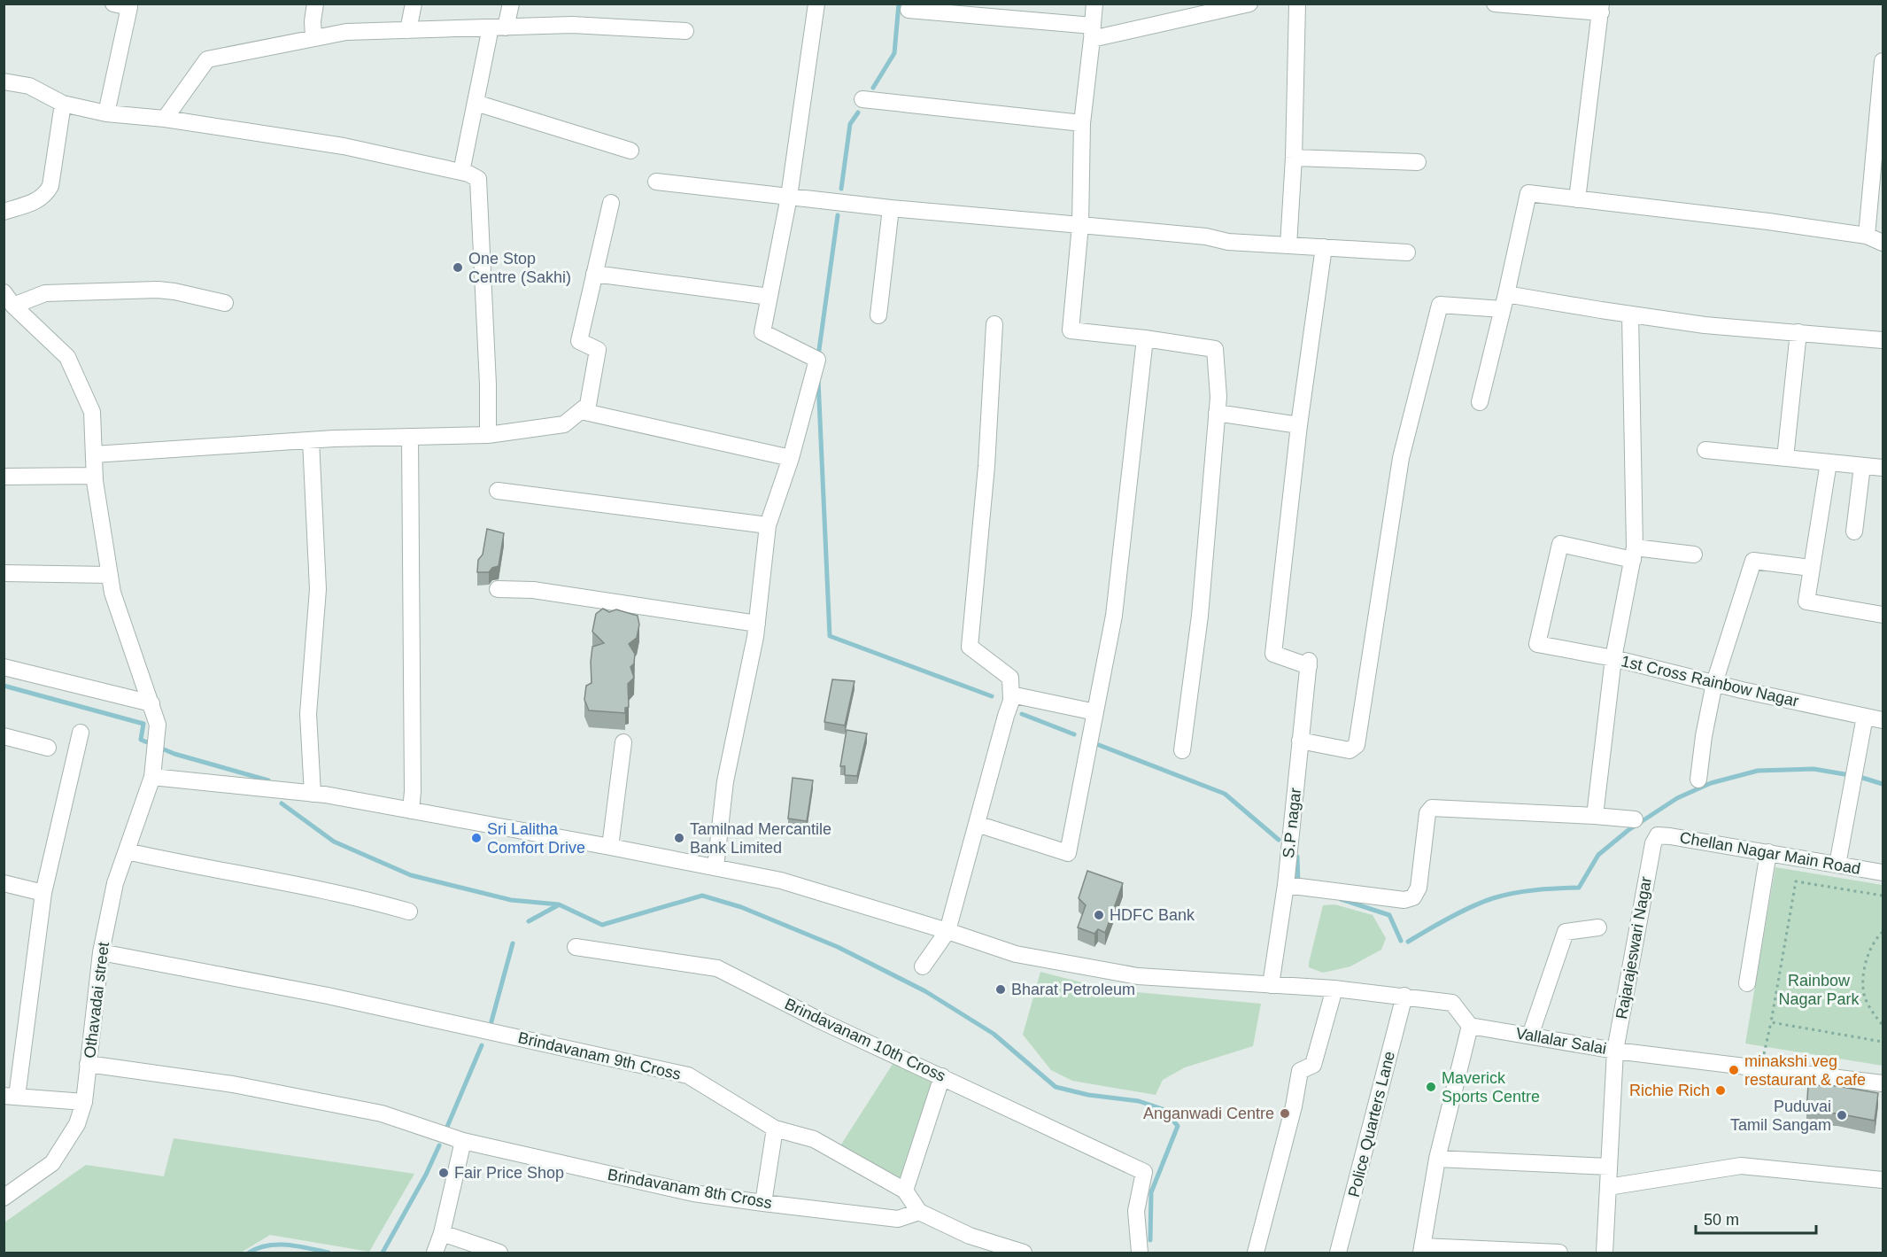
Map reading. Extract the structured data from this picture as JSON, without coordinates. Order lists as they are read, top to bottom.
{
  "streets": {
    "street": [
      "1st Cross Rainbow Nagar",
      "S.P nagar",
      "Chellan Nagar Main Road",
      "Rajarajeswari Nagar",
      "Othavadai street",
      "Brindavanam 10th Cross",
      "Vallalar Salai",
      "Brindavanam 9th Cross",
      "Police Quarters Lane",
      "Brindavanam 8th Cross"
    ]
  },
  "crossings": [
    ["Chellan Nagar Main Road", "Rajarajeswari Nagar"],
    ["Rajarajeswari Nagar", "Vallalar Salai"],
    ["Othavadai street", "Brindavanam 9th Cross"],
    ["Othavadai street", "Brindavanam 8th Cross"],
    ["Brindavanam 9th Cross", "Brindavanam 8th Cross"]
  ],
  "parks": ["Rainbow Nagar Park"],
  "places": [
    "One Stop Centre (Sakhi)",
    "Sri Lalitha Comfort Drive",
    "Tamilnad Mercantile Bank Limited",
    "HDFC Bank",
    "Bharat Petroleum",
    "minakshi veg restaurant & cafe",
    "Maverick Sports Centre",
    "Richie Rich",
    "Anganwadi Centre",
    "Puduvai Tamil Sangam",
    "Fair Price Shop"
  ],
  "scale_bar": "50 m"
}
